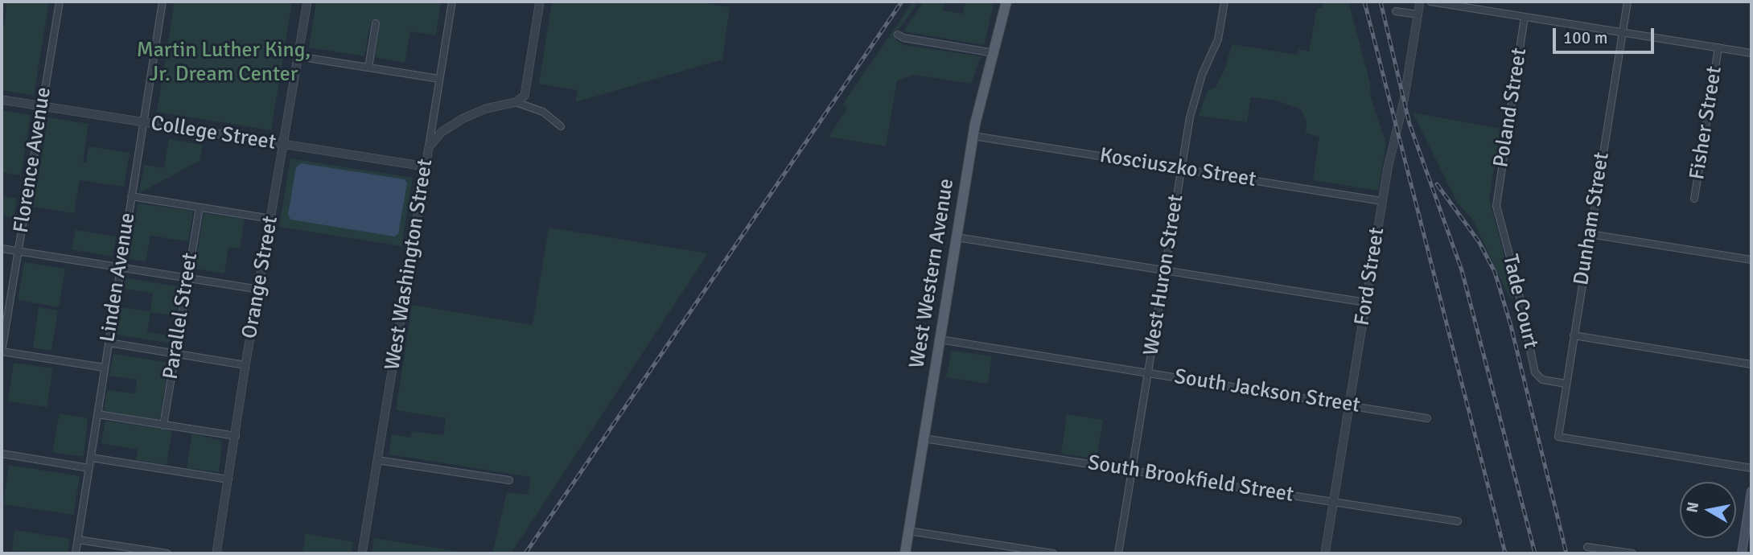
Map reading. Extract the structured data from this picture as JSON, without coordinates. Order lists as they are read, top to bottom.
{
  "streets": {
    "main road": ["West Western Avenue"],
    "street": [
      "Poland Street",
      "Fisher Street",
      "College Street",
      "Florence Avenue",
      "Kosciuszko Street",
      "Dunham Street",
      "West Washington Street",
      "West Huron Street",
      "Ford Street",
      "Linden Avenue",
      "Orange Street",
      "Tade Court",
      "Parallel Street",
      "South Jackson Street",
      "South Brookfield Street"
    ]
  },
  "crossings": [
    ["Poland Street", "Tade Court"],
    ["College Street", "Florence Avenue"],
    ["College Street", "West Washington Street"],
    ["College Street", "Linden Avenue"],
    ["College Street", "Orange Street"],
    ["Kosciuszko Street", "West Western Avenue"],
    ["Kosciuszko Street", "West Huron Street"],
    ["Kosciuszko Street", "Ford Street"],
    ["Dunham Street", "Tade Court"],
    ["West Western Avenue", "South Jackson Street"],
    ["West Western Avenue", "South Brookfield Street"],
    ["West Huron Street", "South Jackson Street"],
    ["West Huron Street", "South Brookfield Street"],
    ["Ford Street", "South Jackson Street"],
    ["Ford Street", "South Brookfield Street"]
  ],
  "parks": ["Martin Luther King, Jr. Dream Center"],
  "scale_bar": "100 m",
  "north": "left"
}
